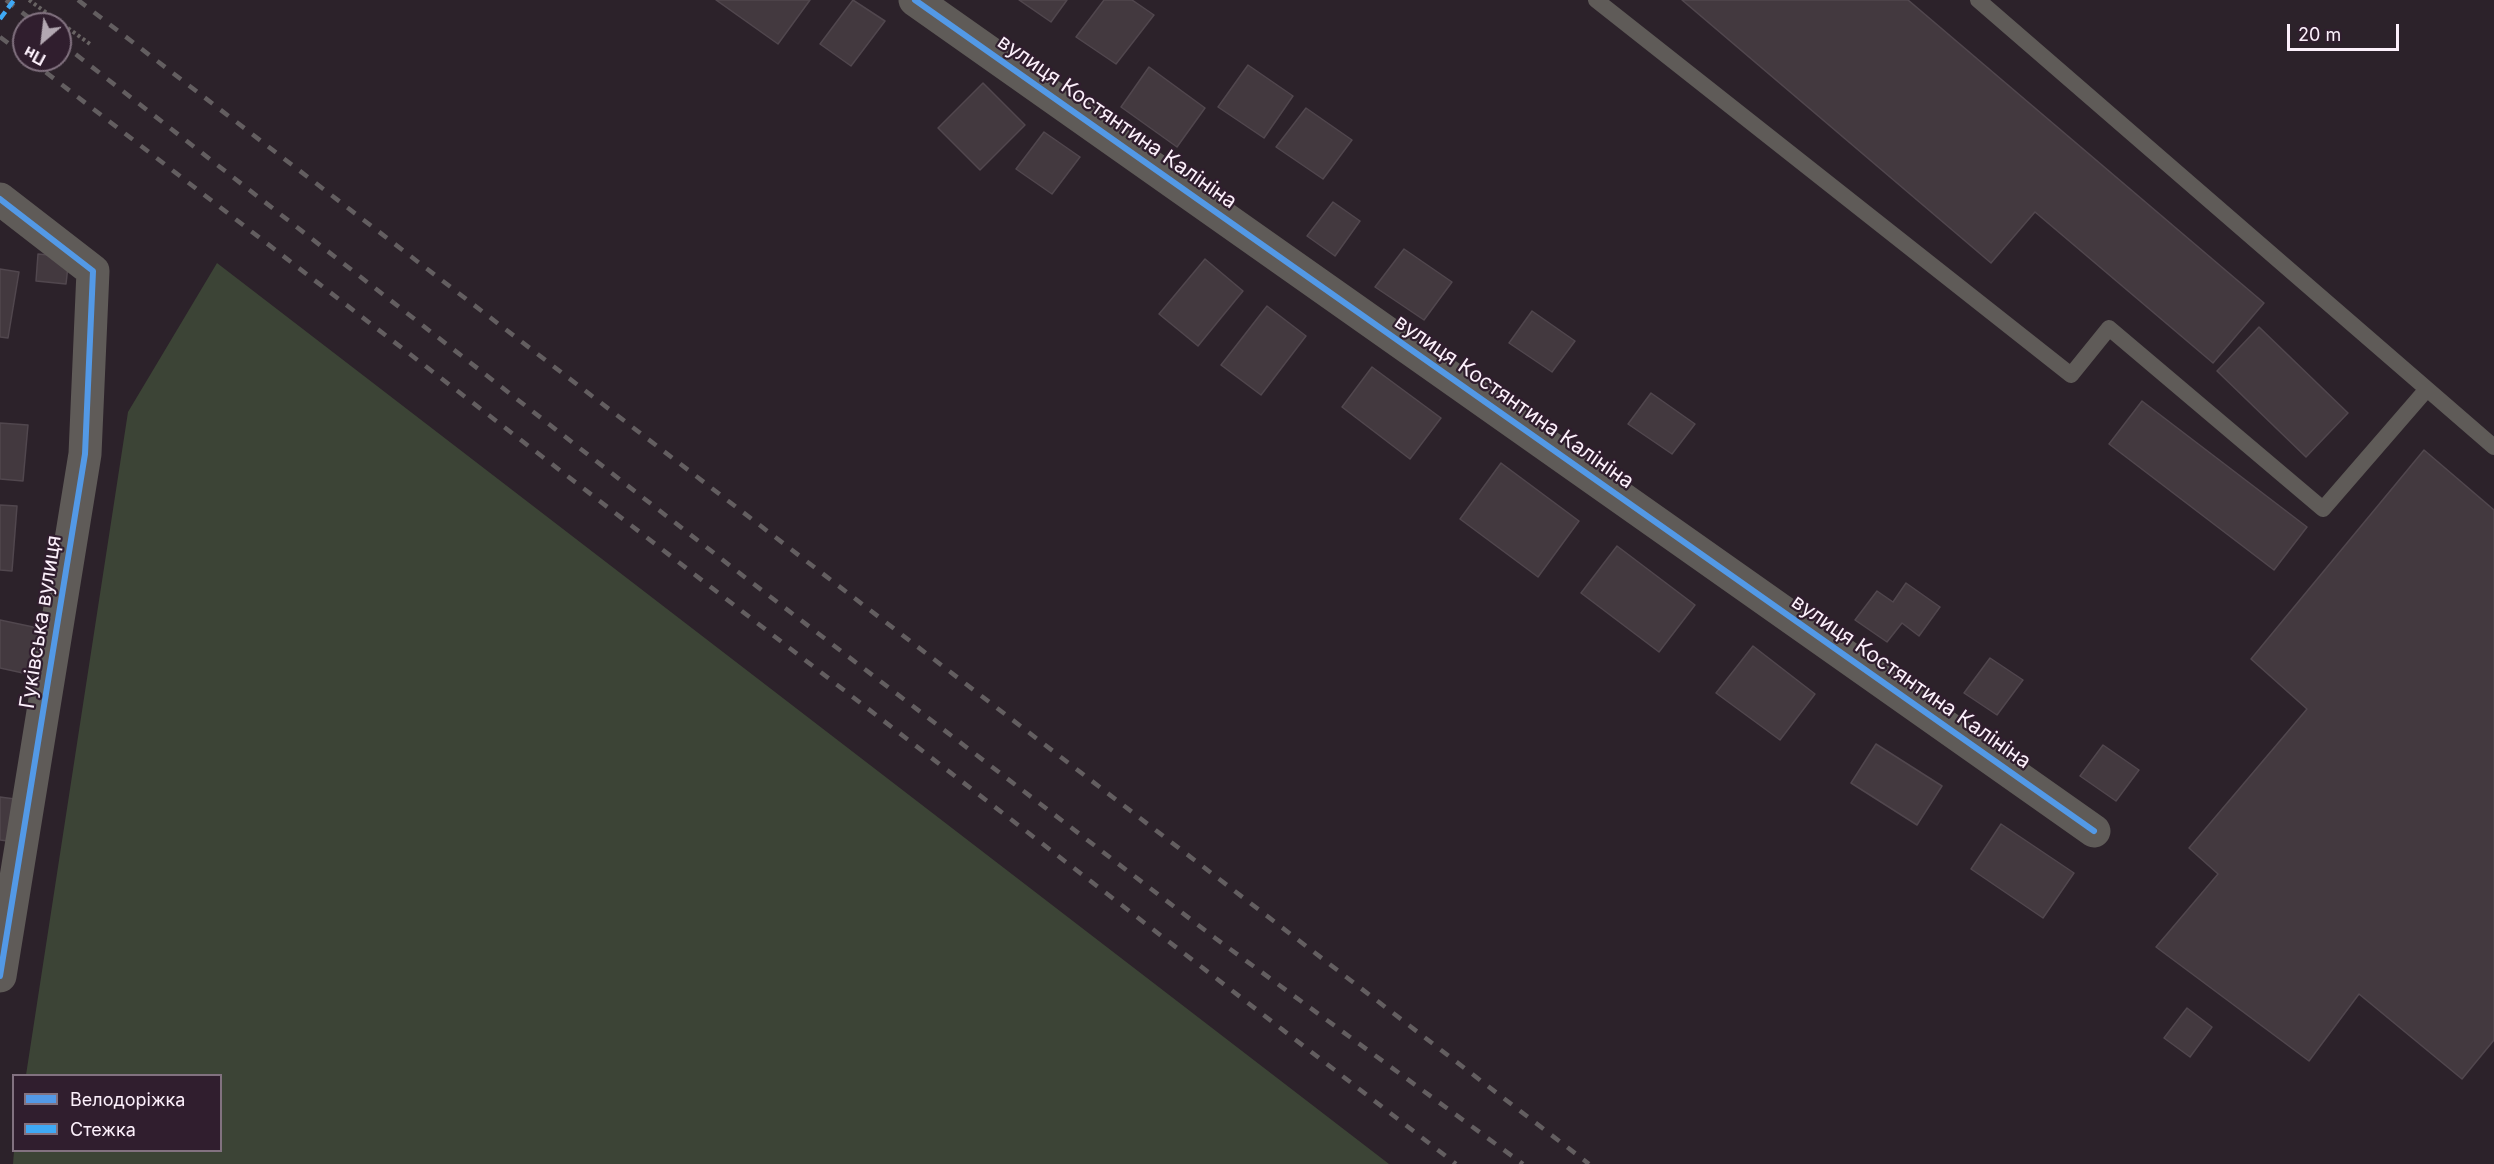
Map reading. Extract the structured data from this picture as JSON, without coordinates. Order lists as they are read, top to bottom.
{
  "streets": {
    "street": ["вулиця Костянтина Калініна", "Гуківська вулиця"]
  },
  "legend": ["Велодоріжка", "Стежка"],
  "scale_bar": "20 m",
  "north": "bottom left"
}
